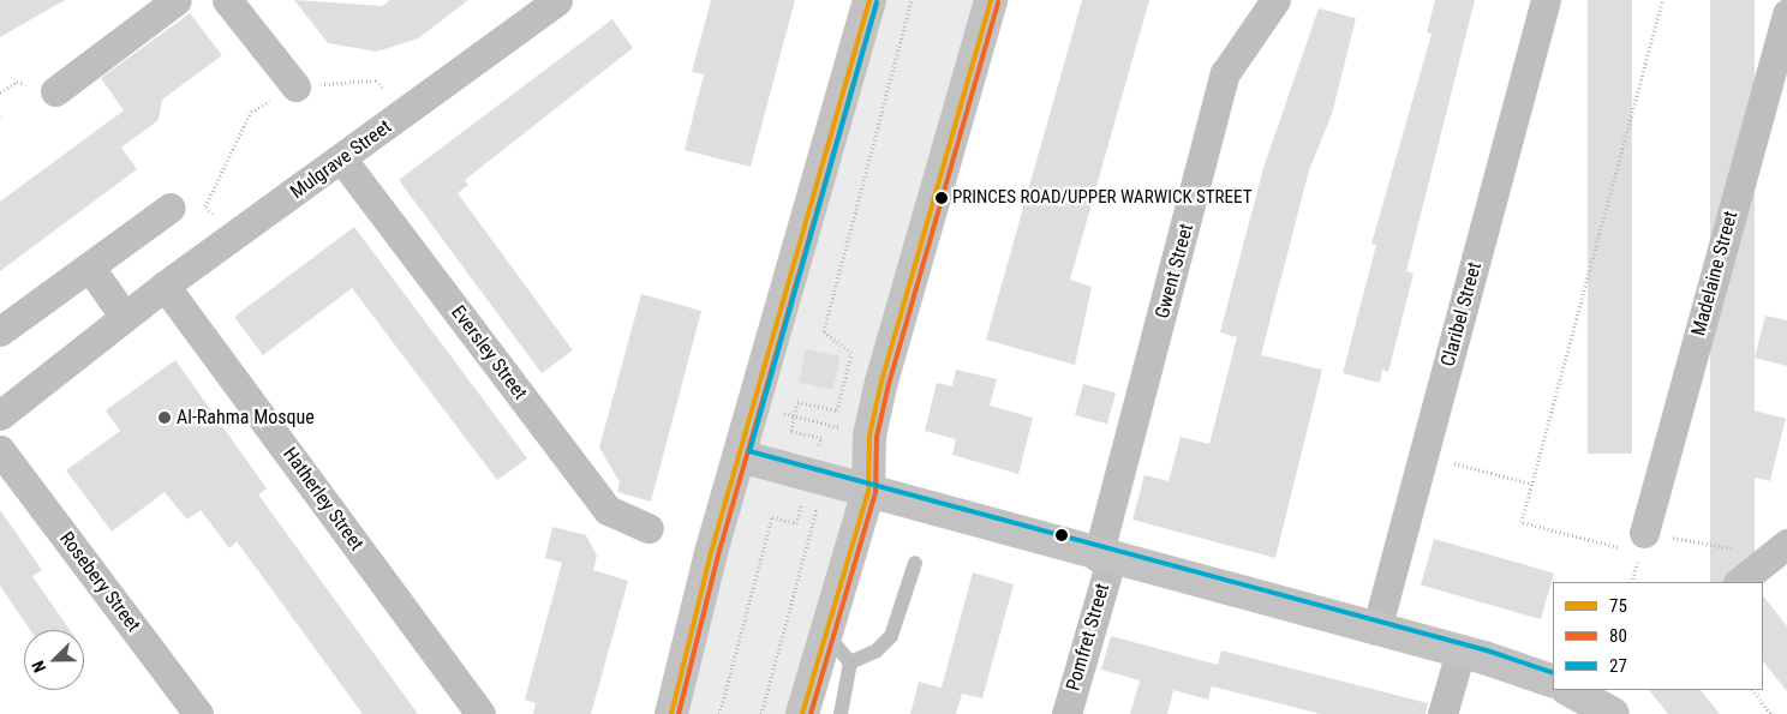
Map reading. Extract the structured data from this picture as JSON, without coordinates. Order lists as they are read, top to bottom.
{
  "streets": {
    "street": [
      "Mulgrave Street",
      "Gwent Street",
      "Madelaine Street",
      "Claribel Street",
      "Eversley Street",
      "Hatherley Street",
      "Rosebery Street",
      "Pomfret Street"
    ]
  },
  "crossings": [
    ["Mulgrave Street", "Eversley Street"],
    ["Mulgrave Street", "Hatherley Street"],
    ["Gwent Street", "Pomfret Street"]
  ],
  "places": ["PRINCES ROAD/UPPER WARWICK STREET", "Al-Rahma Mosque"],
  "lines": ["transit line 75", "transit line 80", "transit line 27"],
  "legend": ["75", "80", "27"],
  "north": "bottom left"
}
